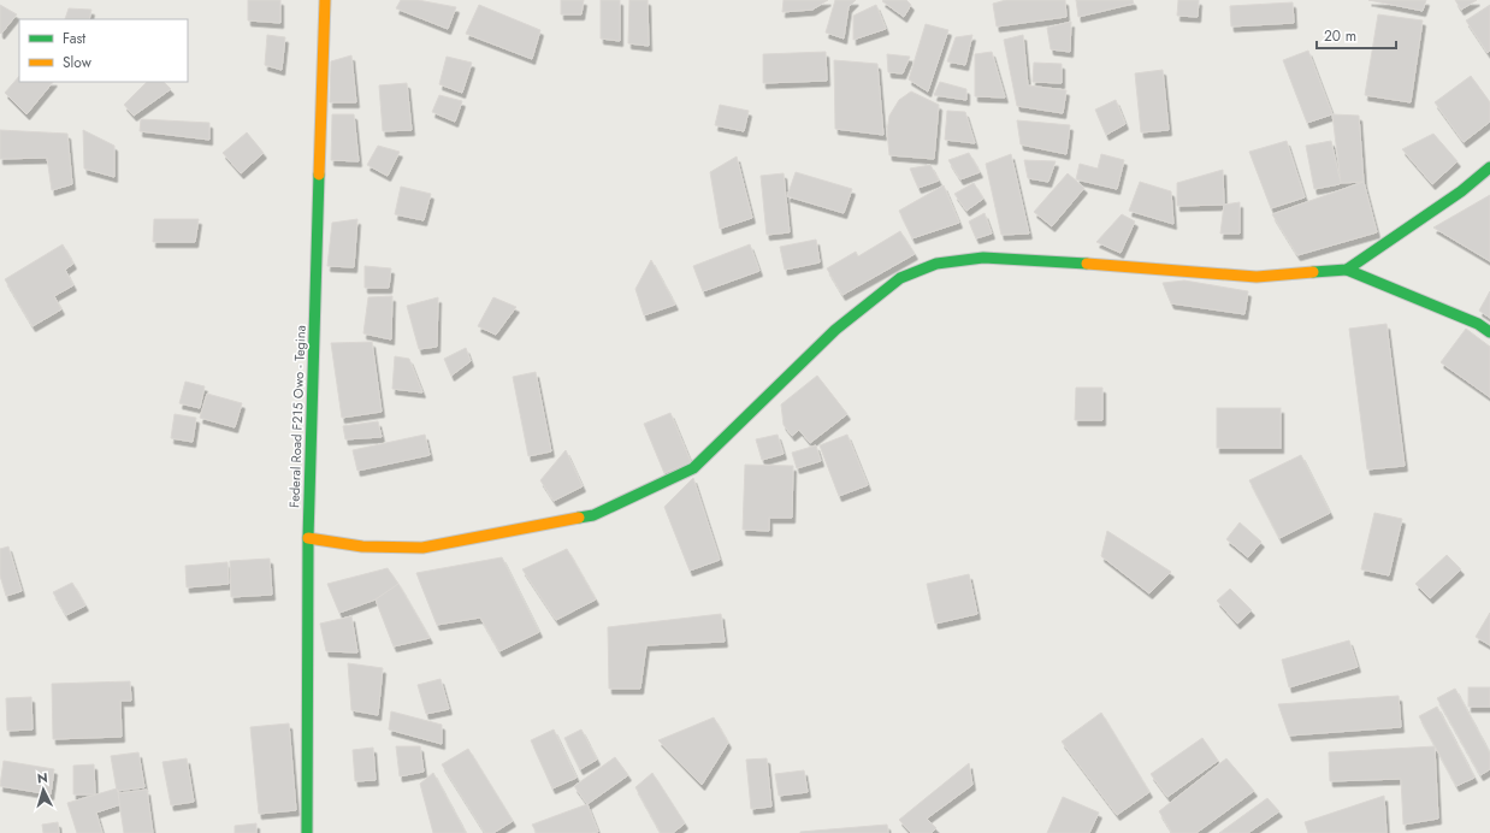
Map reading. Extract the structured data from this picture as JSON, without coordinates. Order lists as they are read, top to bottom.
{
  "streets": {
    "street": ["Federal Road F215 Owo - Tegina"]
  },
  "legend": ["Fast", "Slow"],
  "scale_bar": "20 m",
  "north": "top"
}
